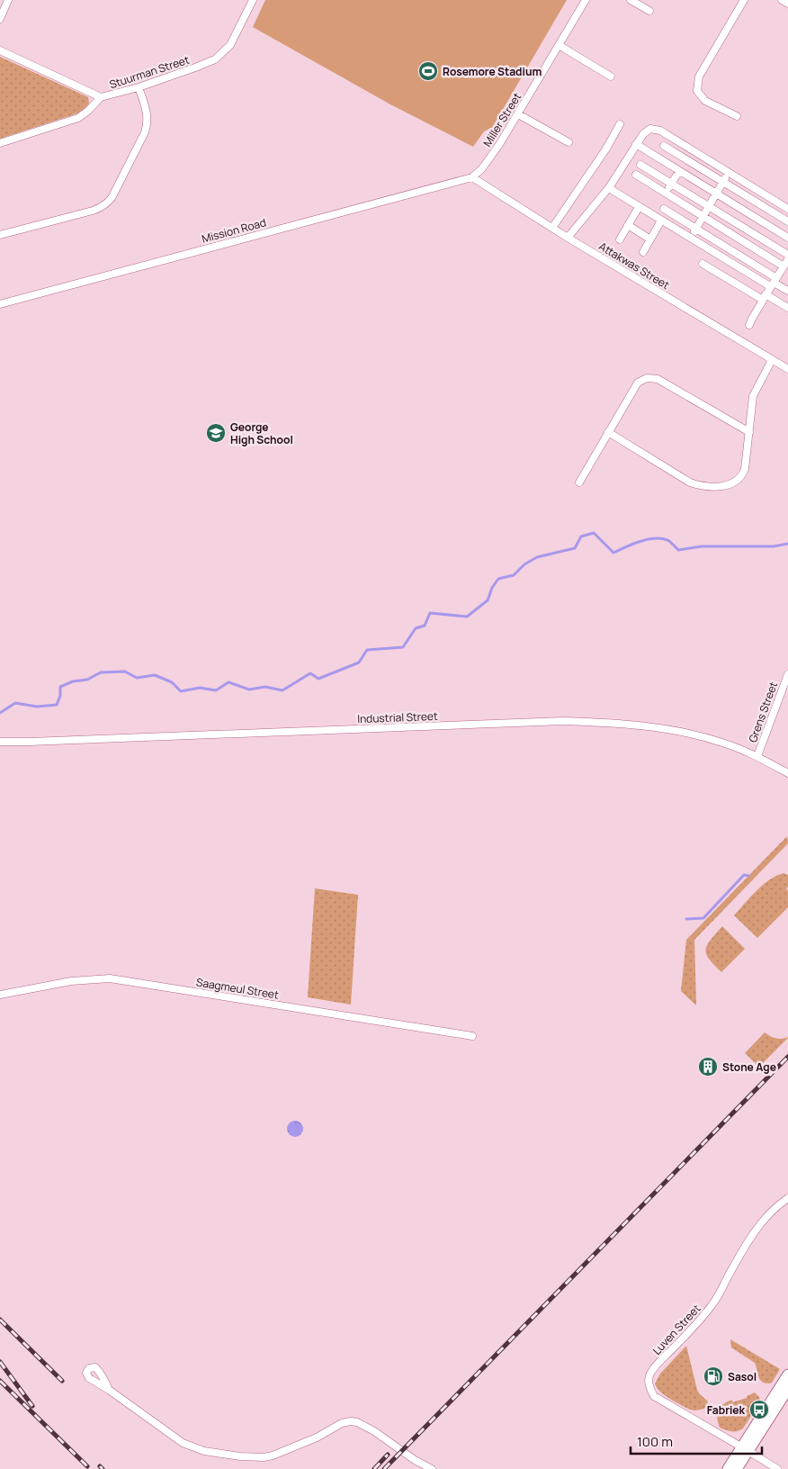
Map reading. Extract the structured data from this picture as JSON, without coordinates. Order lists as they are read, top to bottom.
{
  "streets": {
    "street": [
      "Stuurman Street",
      "Miller Street",
      "Mission Road",
      "Attakwas Street",
      "Grens Street",
      "Industrial Street",
      "Saagmeul Street",
      "Luven Street"
    ]
  },
  "crossings": [
    ["Miller Street", "Mission Road"],
    ["Miller Street", "Attakwas Street"],
    ["Mission Road", "Attakwas Street"],
    ["Grens Street", "Industrial Street"]
  ],
  "places": {
    "sports": ["Rosemore Stadium"],
    "school or university": ["George High School"],
    "building": ["Stone Age"],
    "fuel station": ["Sasol"],
    "bus stop": ["Fabriek"]
  },
  "scale_bar": "100 m"
}
